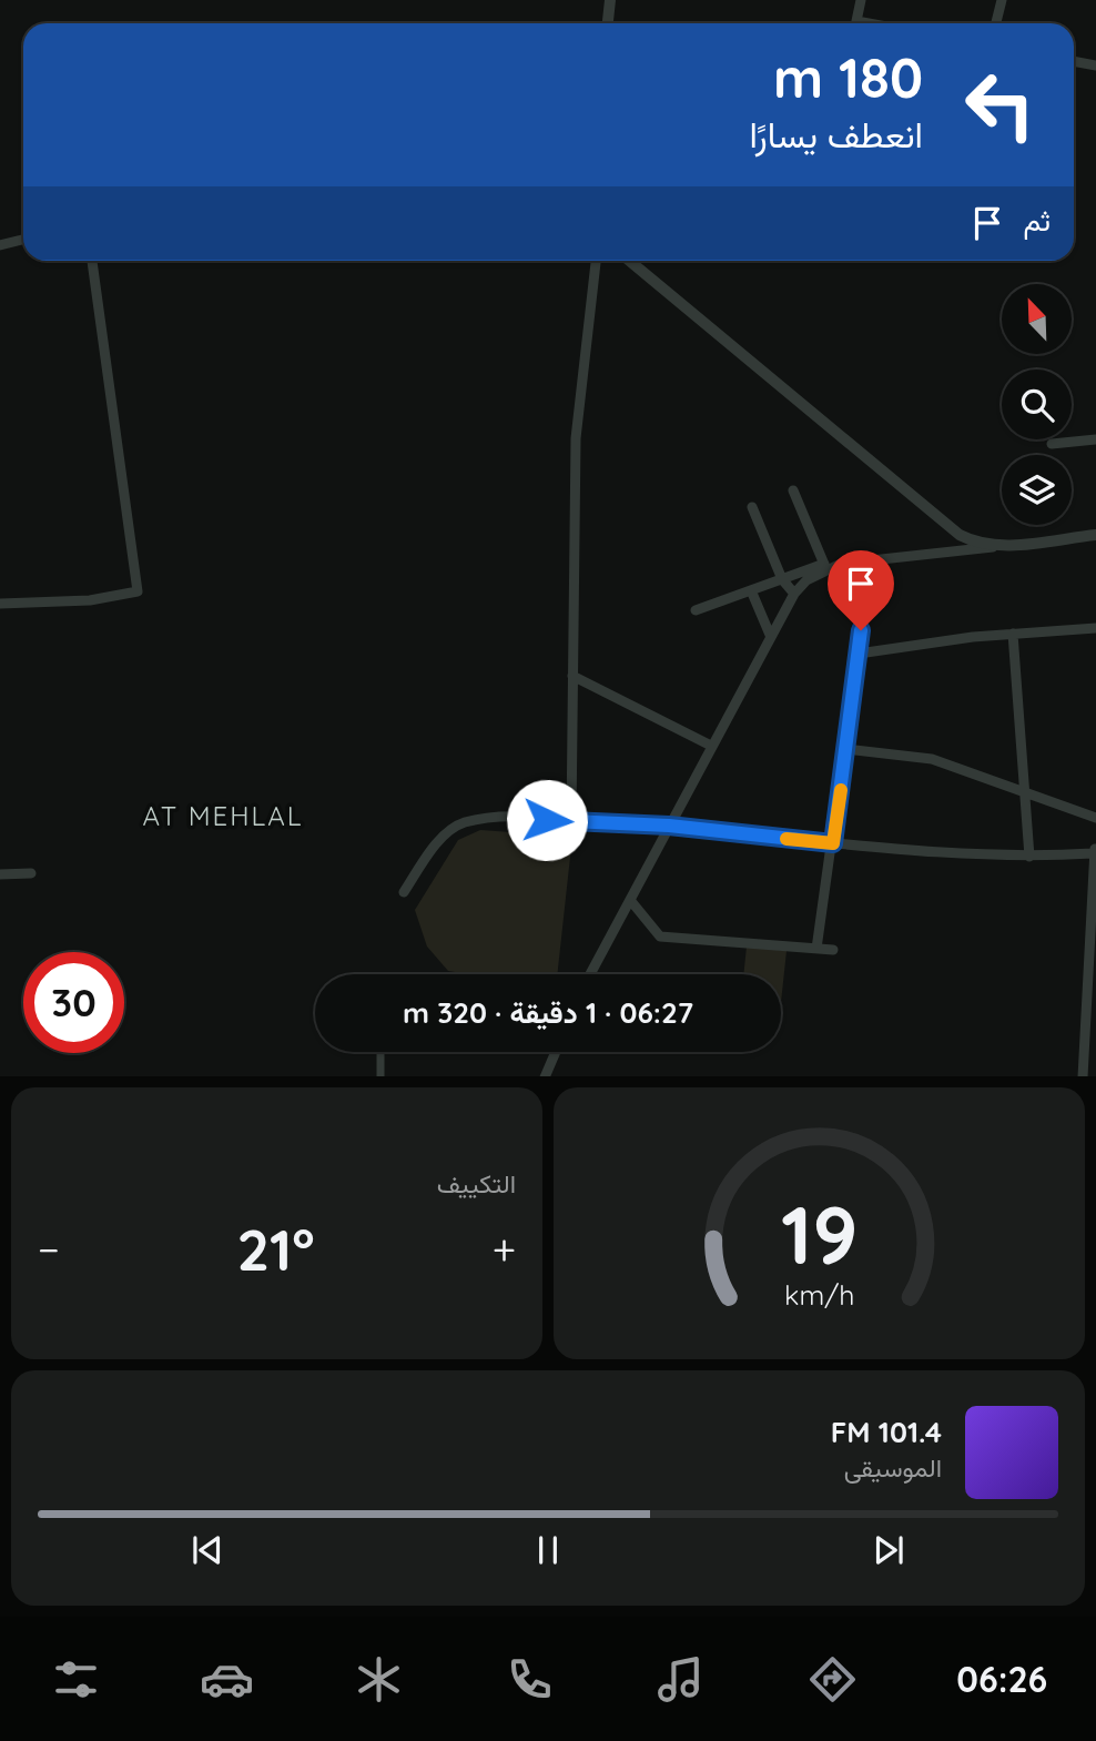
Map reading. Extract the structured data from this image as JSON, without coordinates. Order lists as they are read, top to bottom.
{
  "districts": ["AT MEHLAL"],
  "north": "top left",
  "page": {
    "turn": ["180 m", "انعطف يسارًا"],
    "then": "ثم",
    "limit": "30",
    "trip": "06:27 · 1 دقيقة · 320 m",
    "tile": "التكييف",
    "heat": ["−", "21°", "+"],
    "song": ["101.4 FM", "الموسيقى"],
    "tabs": "06:26",
    "gauge": ["19", "km/h"]
  }
}
